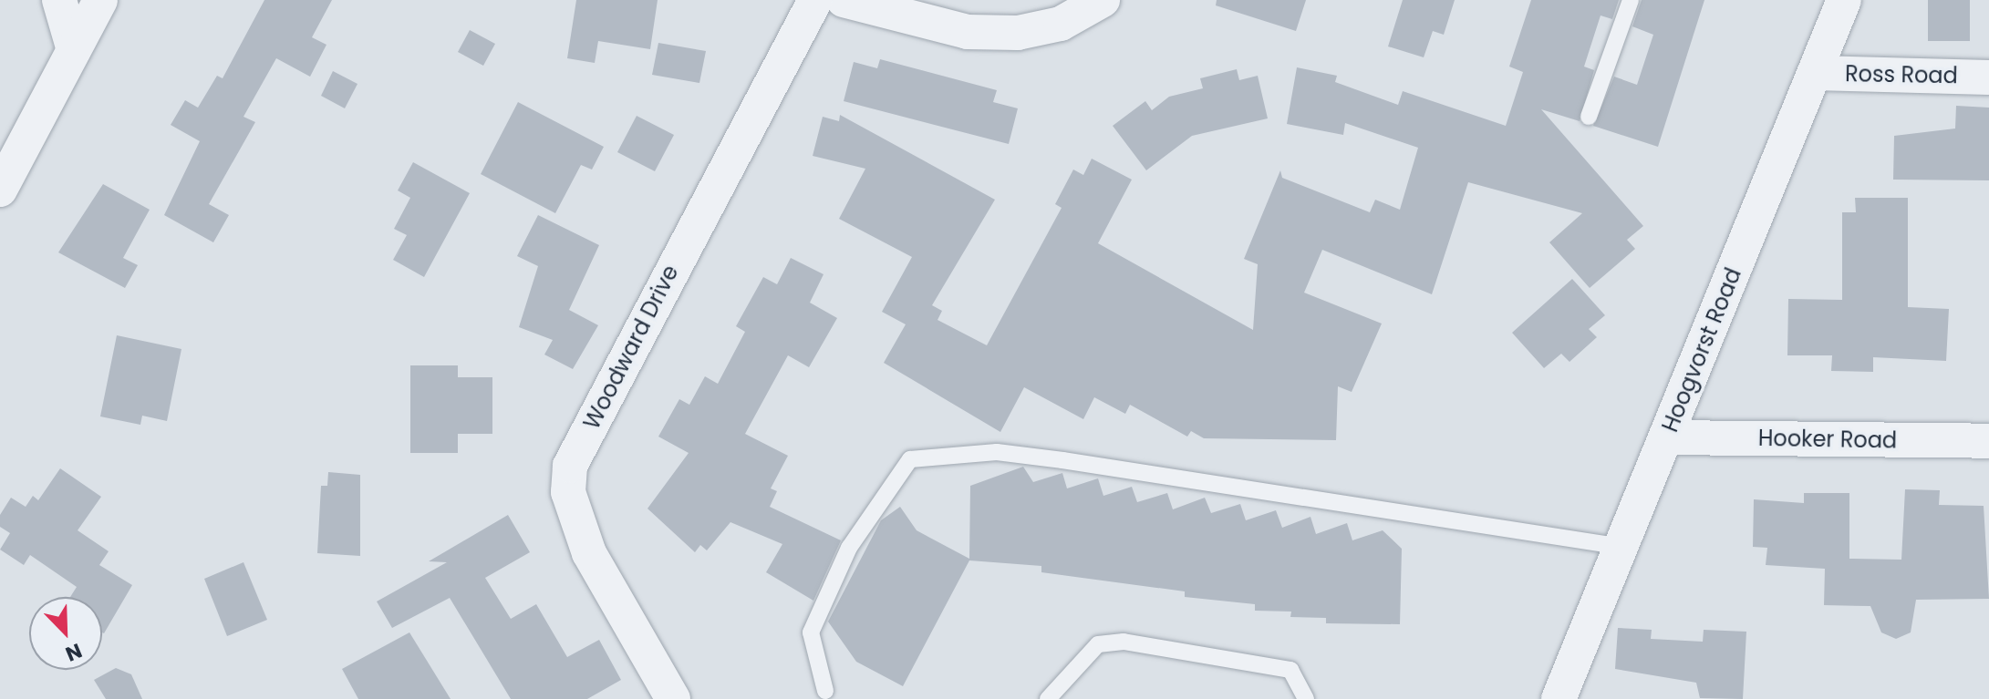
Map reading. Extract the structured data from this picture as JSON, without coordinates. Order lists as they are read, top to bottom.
{
  "streets": {
    "street": [
      "Ross Road",
      "Woodward Drive",
      "Hoogvorst Road",
      "Hooker Road"
    ]
  },
  "crossings": [
    ["Ross Road", "Hoogvorst Road"],
    ["Hoogvorst Road", "Hooker Road"]
  ],
  "north": "bottom right"
}
